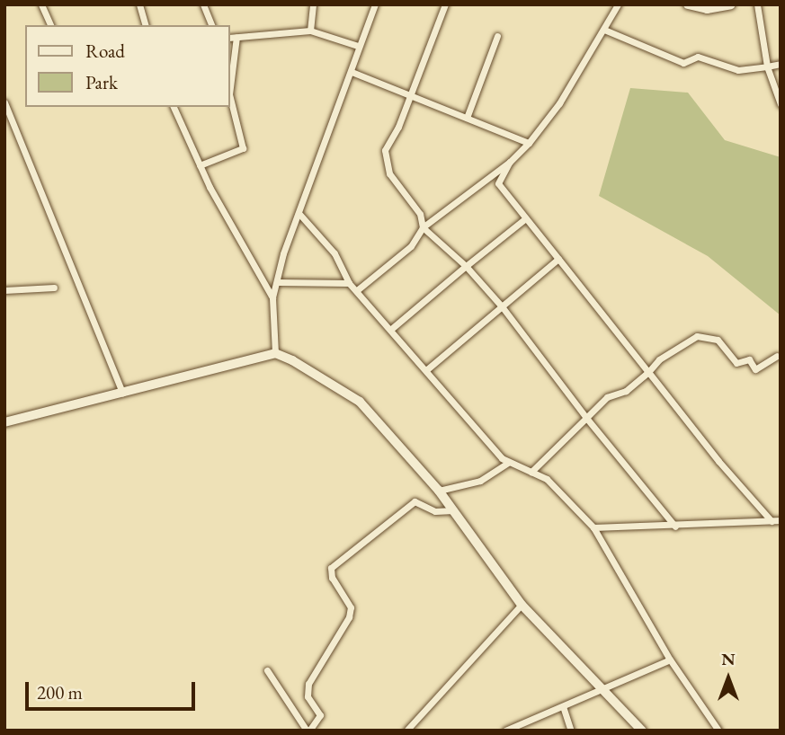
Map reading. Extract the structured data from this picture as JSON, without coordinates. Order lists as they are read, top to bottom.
{
  "legend": ["Road", "Park"],
  "scale_bar": "200 m",
  "north": "top"
}
